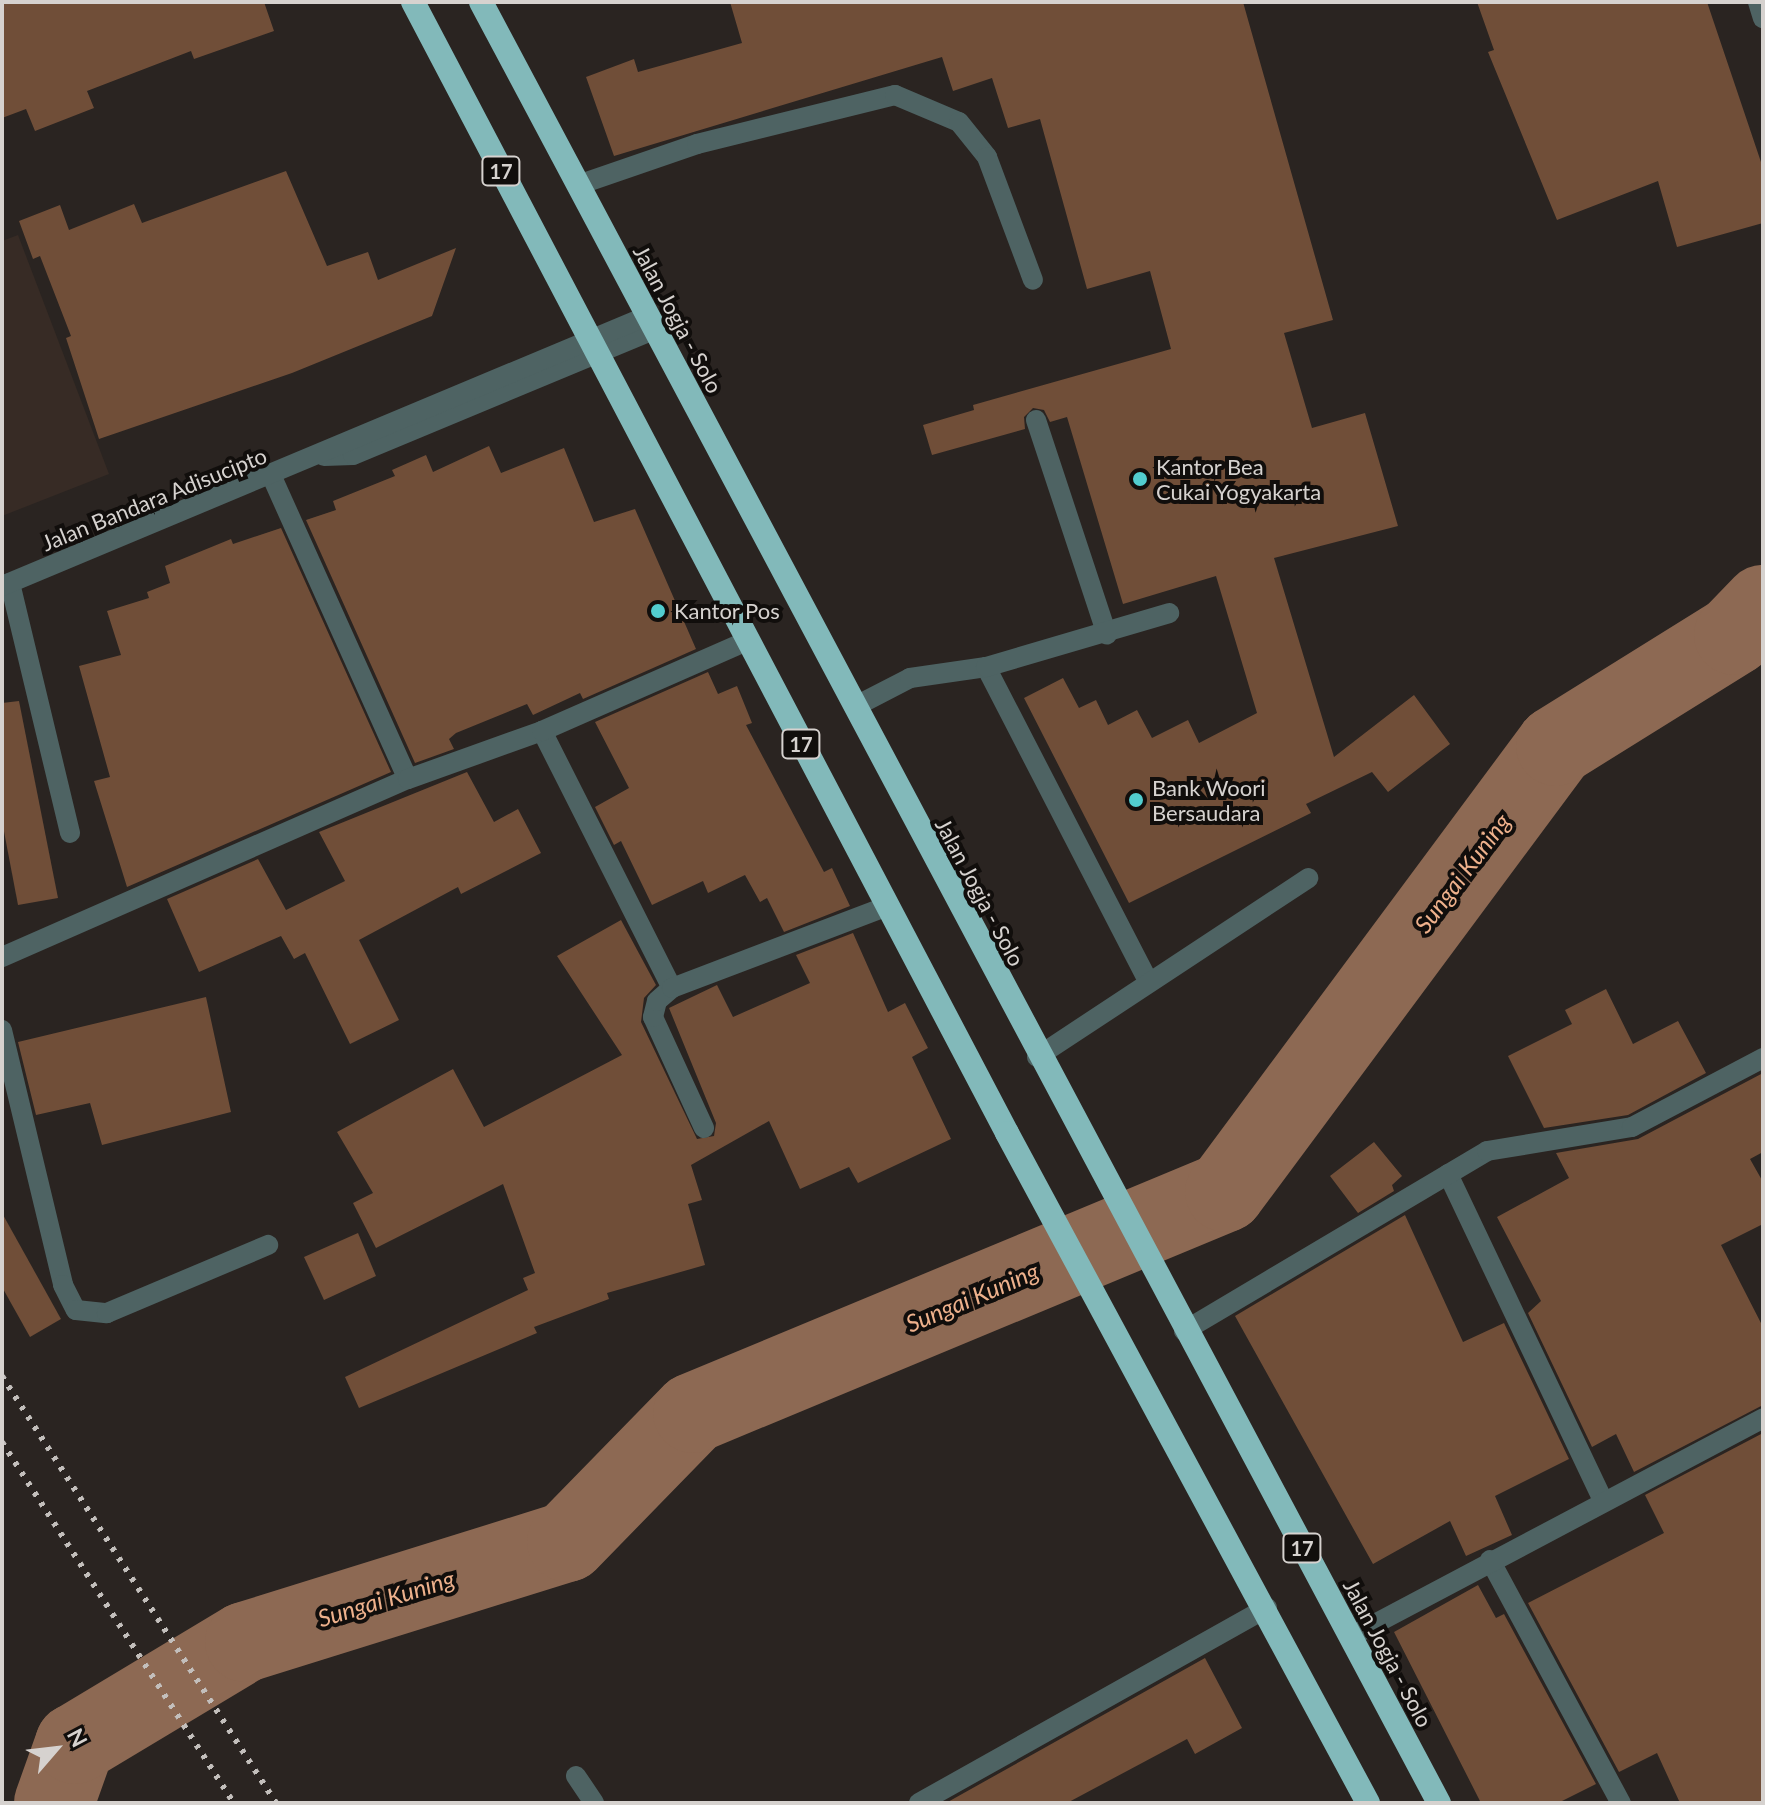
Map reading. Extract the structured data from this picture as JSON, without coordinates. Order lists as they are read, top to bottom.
{
  "streets": {
    "highway": ["17", "Jalan Jogja - Solo"],
    "street": ["Jalan Bandara Adisucipto"]
  },
  "crossings": [
    ["17", "Jalan Bandara Adisucipto"],
    ["Jalan Jogja - Solo", "Jalan Bandara Adisucipto"]
  ],
  "water": ["Sungai Kuning"],
  "places": ["Kantor Bea Cukai Yogyakarta", "Kantor Pos", "Bank Woori Bersaudara"],
  "north": "top right"
}
